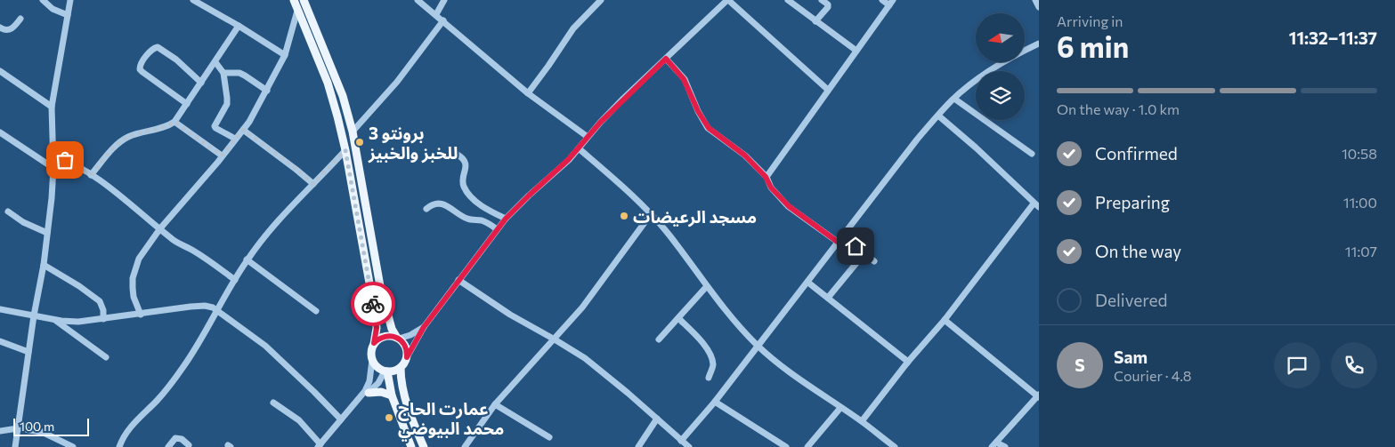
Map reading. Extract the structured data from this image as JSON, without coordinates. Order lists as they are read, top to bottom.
{
  "places": ["برونتو 3 للخبز والخبيز", "مسجد الرعيضات", "عمارت الحاج محمد البيوضي"],
  "scale_bar": "100 m",
  "north": "left",
  "page": {
    "heading": ["6 min", "Arriving in", "11:32–11:37"],
    "panel": ["Sam", "Courier · 4.8"],
    "bar": "On the way · 1.0 km",
    "list": [
      ["Confirmed", "10:58"],
      ["Preparing", "11:00"],
      ["On the way", "11:07"],
      "Delivered"
    ],
    "round": "S",
    "scale": "100 m"
  }
}
